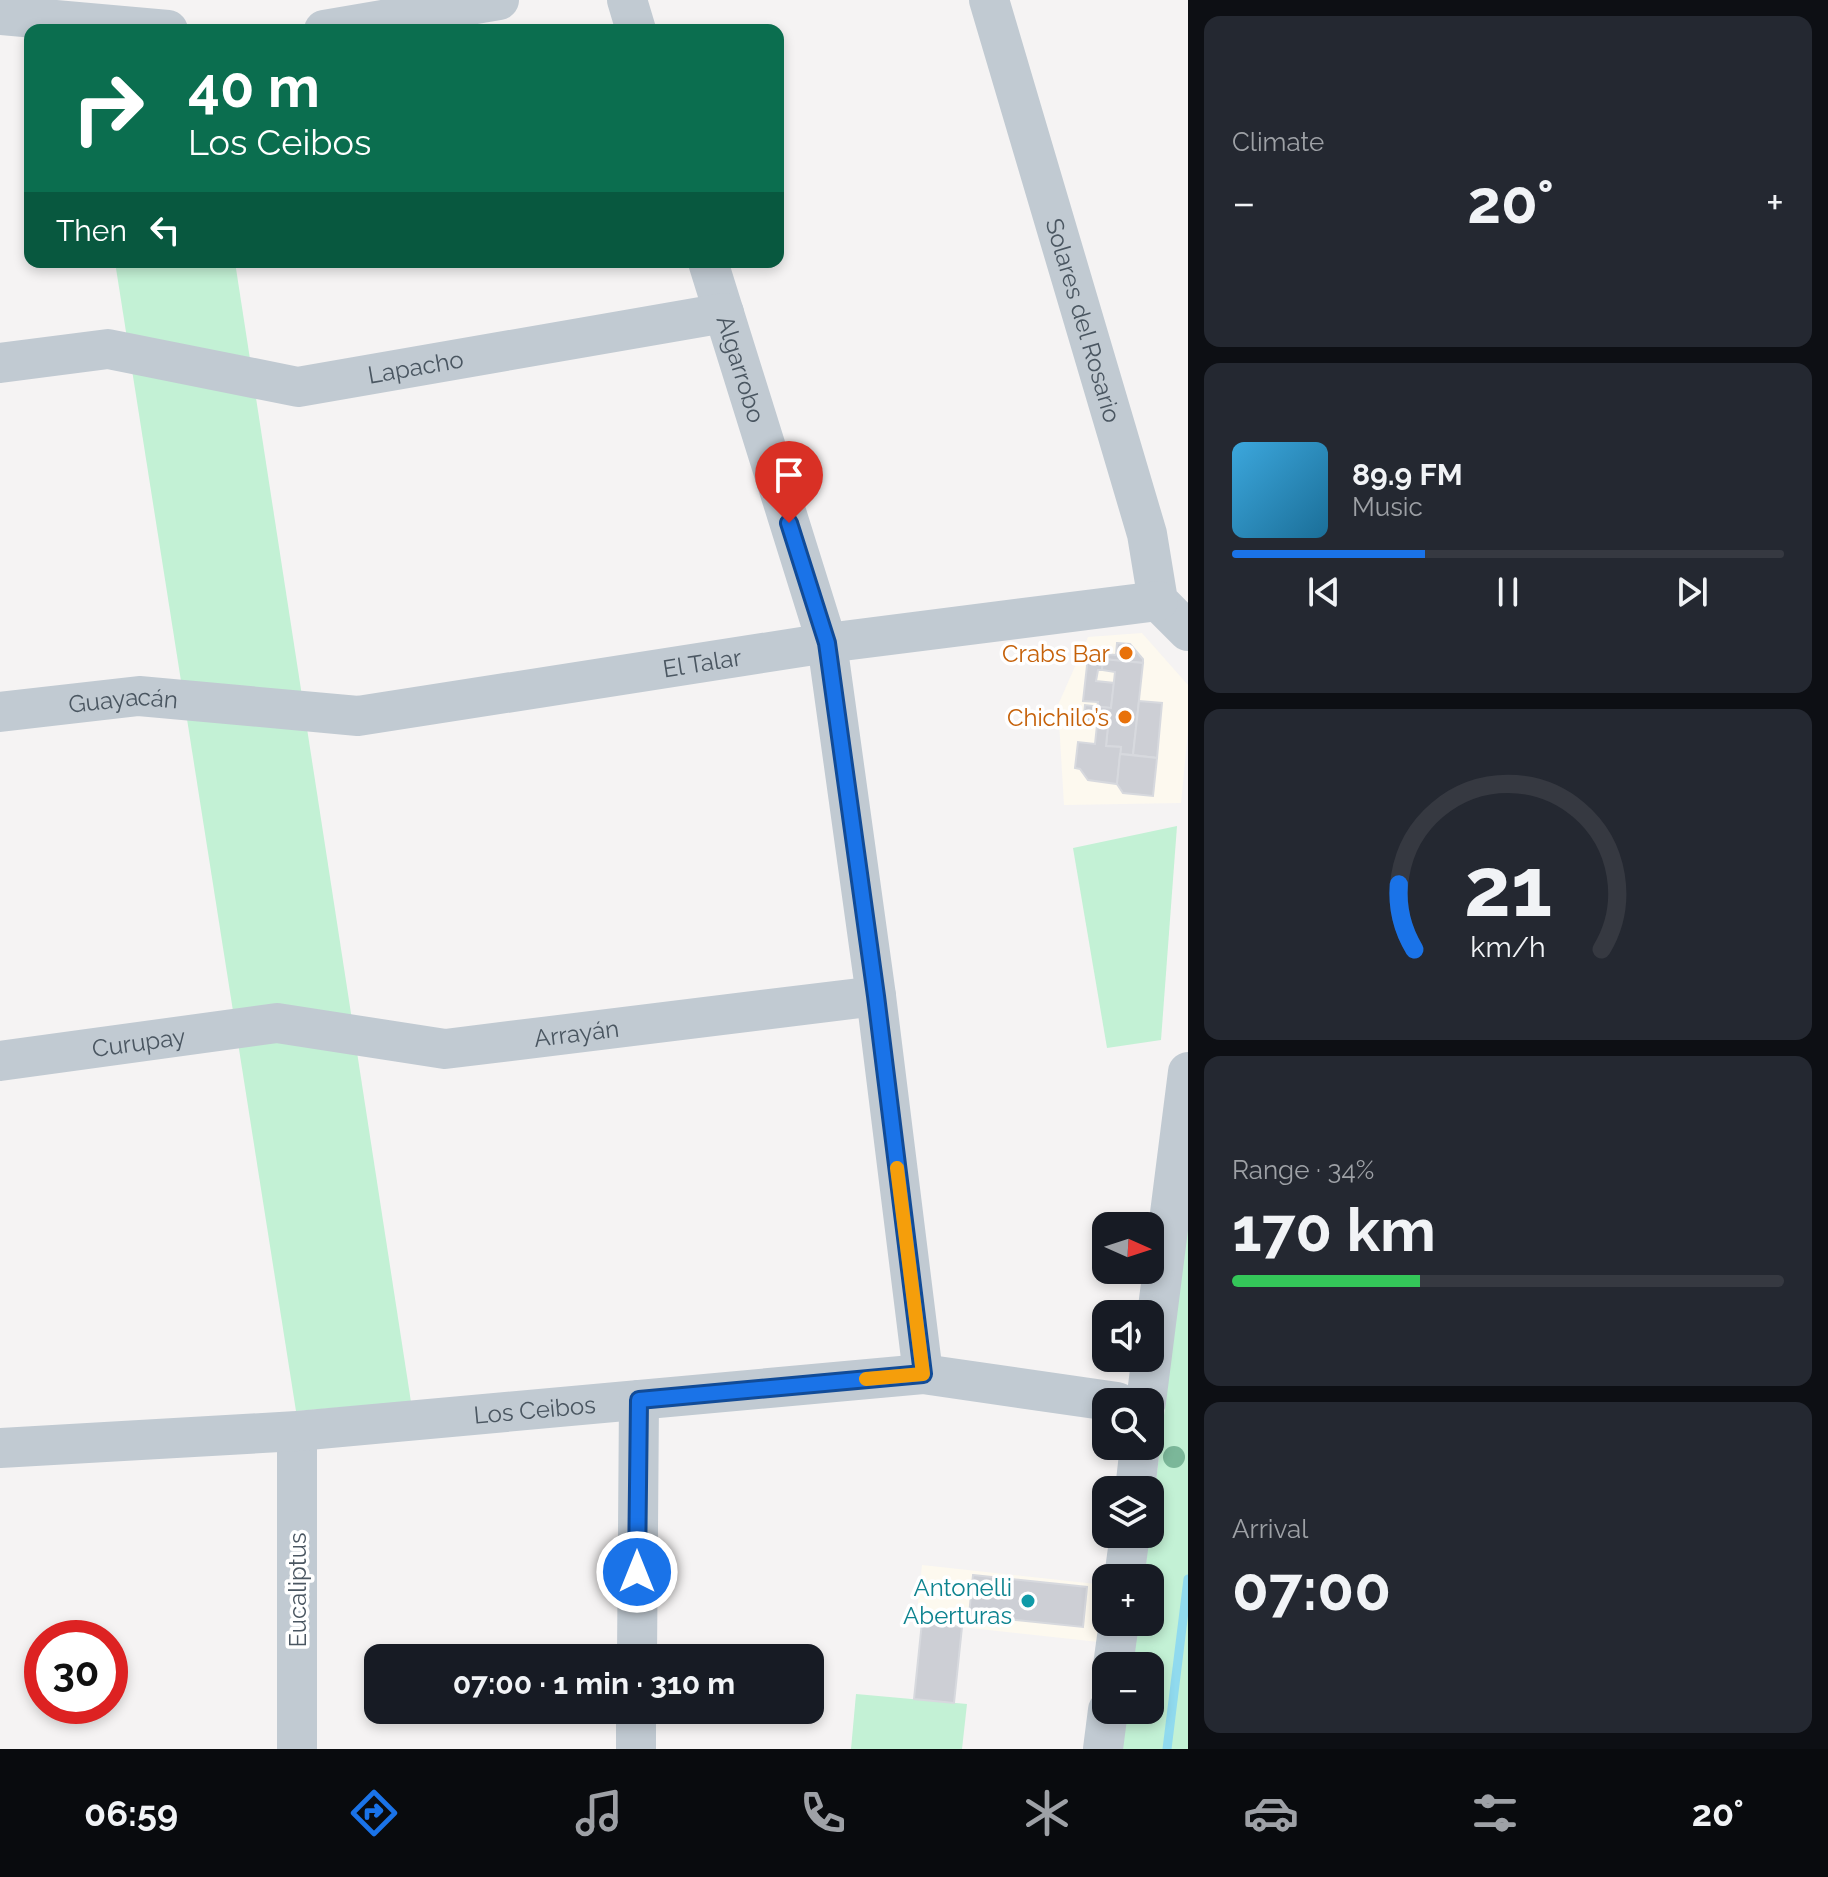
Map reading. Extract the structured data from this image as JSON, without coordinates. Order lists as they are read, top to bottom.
{
  "streets": {
    "street": [
      "Solares del Rosario",
      "Lapacho",
      "Algarrobo",
      "El Talar",
      "Guayacán",
      "Arrayán",
      "Curupay",
      "Los Ceibos",
      "Eucaliptus"
    ]
  },
  "crossings": [
    ["Solares del Rosario", "El Talar"],
    ["Lapacho", "Algarrobo"],
    ["Algarrobo", "El Talar"],
    ["Algarrobo", "Arrayán"],
    ["Algarrobo", "Los Ceibos"],
    ["El Talar", "Guayacán"],
    ["Arrayán", "Curupay"],
    ["Los Ceibos", "Eucaliptus"]
  ],
  "places": ["Crabs Bar", "Chichilo’s", "Antonelli Aberturas"],
  "north": "right",
  "page": {
    "tile": [
      "Climate",
      ["Range · 34%", "170 km"],
      ["Arrival", "07:00"]
    ],
    "turn": ["40 m", "Los Ceibos"],
    "heat": ["−", "20°", "+"],
    "then": "Then",
    "song": ["89.9 FM", "Music"],
    "map_buttons": ["+", "−"],
    "limit": "30",
    "trip": "07:00 · 1 min · 310 m",
    "tabs": ["06:59", "20°"],
    "gauge": ["21", "km/h"]
  }
}
